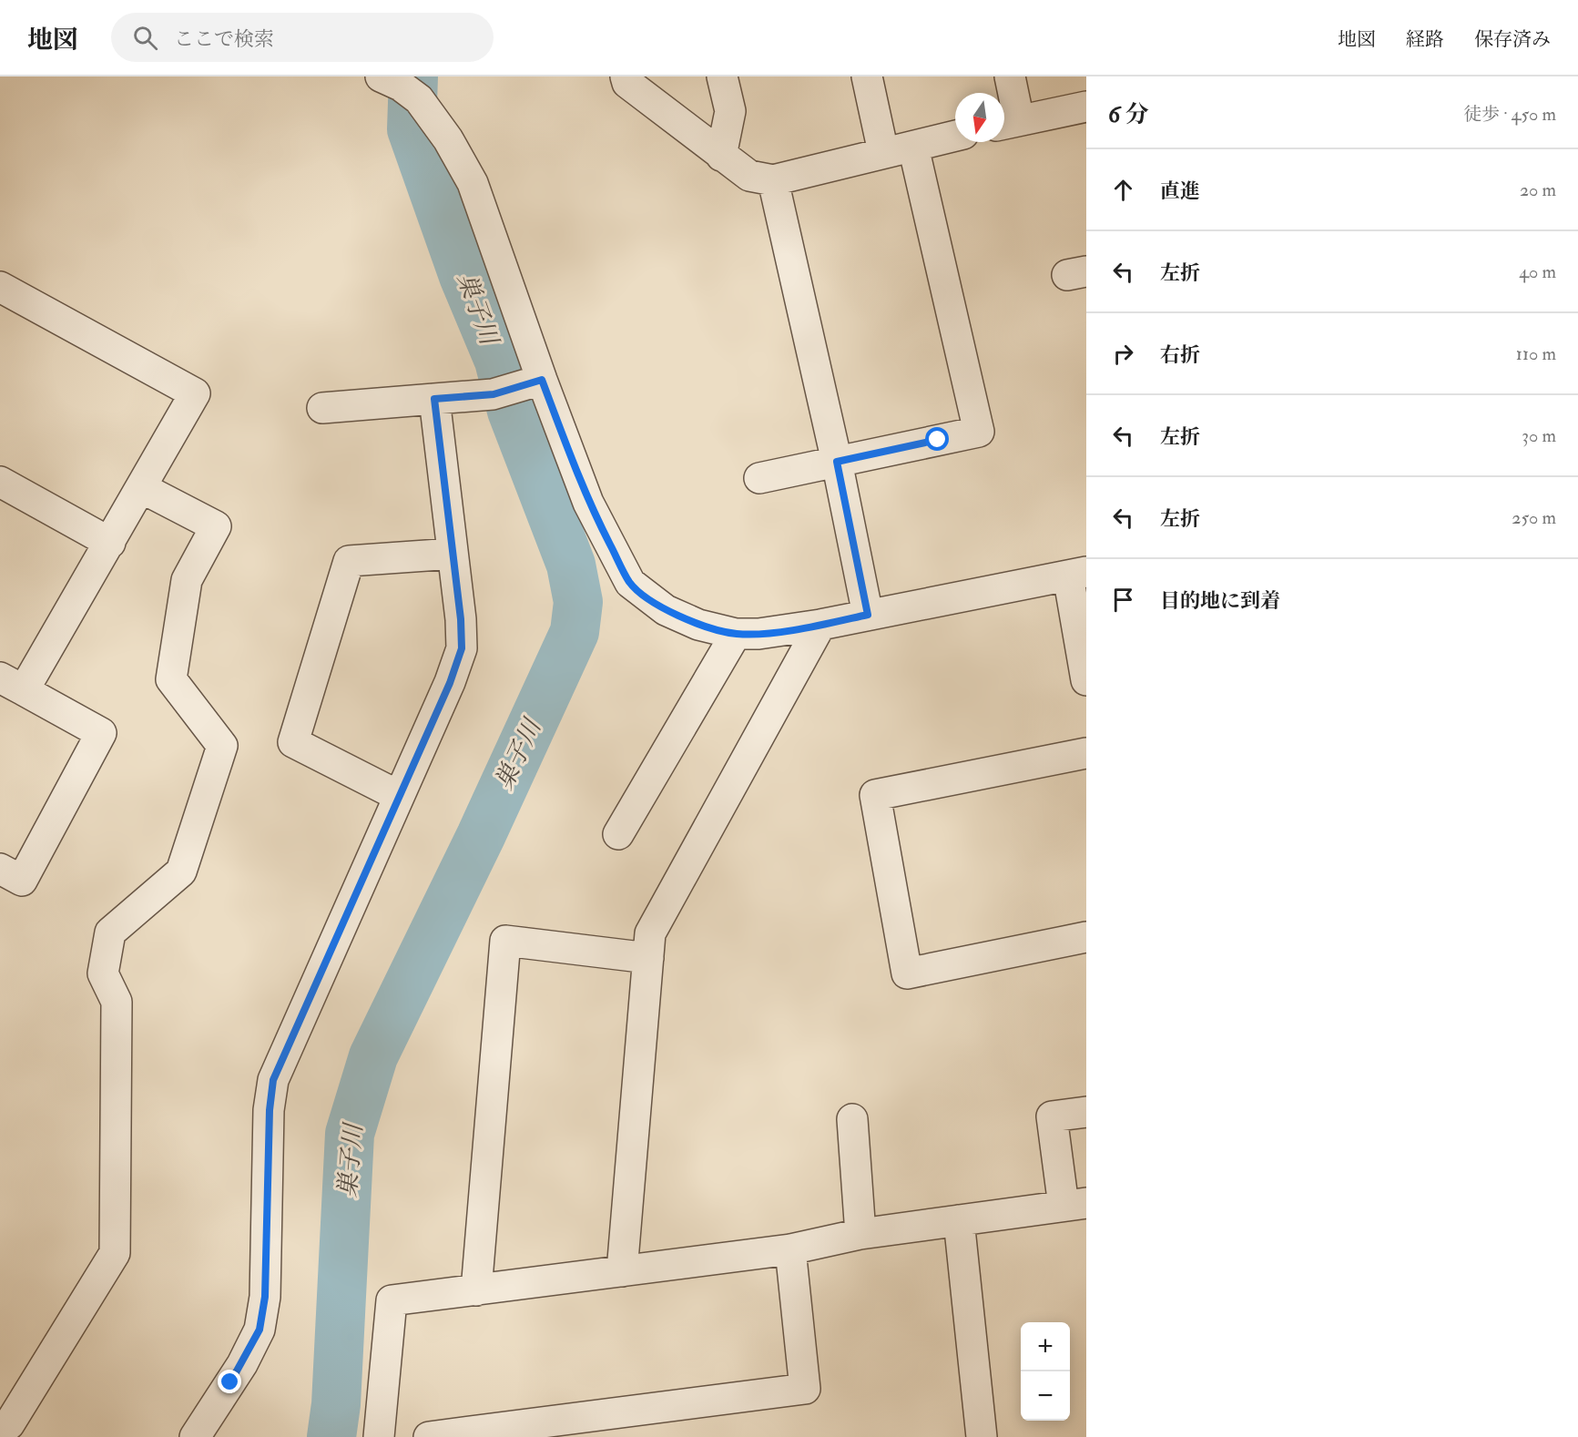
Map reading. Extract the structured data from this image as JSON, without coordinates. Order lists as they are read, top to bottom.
{
  "water": ["巣子川"],
  "north": "bottom",
  "page": {
    "header": "地図",
    "search": "ここで検索",
    "nav": ["地図", "経路", "保存済み"],
    "heading": ["6 分", "徒歩 · 450 m"],
    "list": [
      ["直進", "20 m"],
      ["左折", "40 m"],
      ["右折", "110 m"],
      ["左折", "30 m"],
      ["左折", "250 m"],
      "目的地に到着"
    ],
    "map_buttons": ["+", "−"]
  }
}
